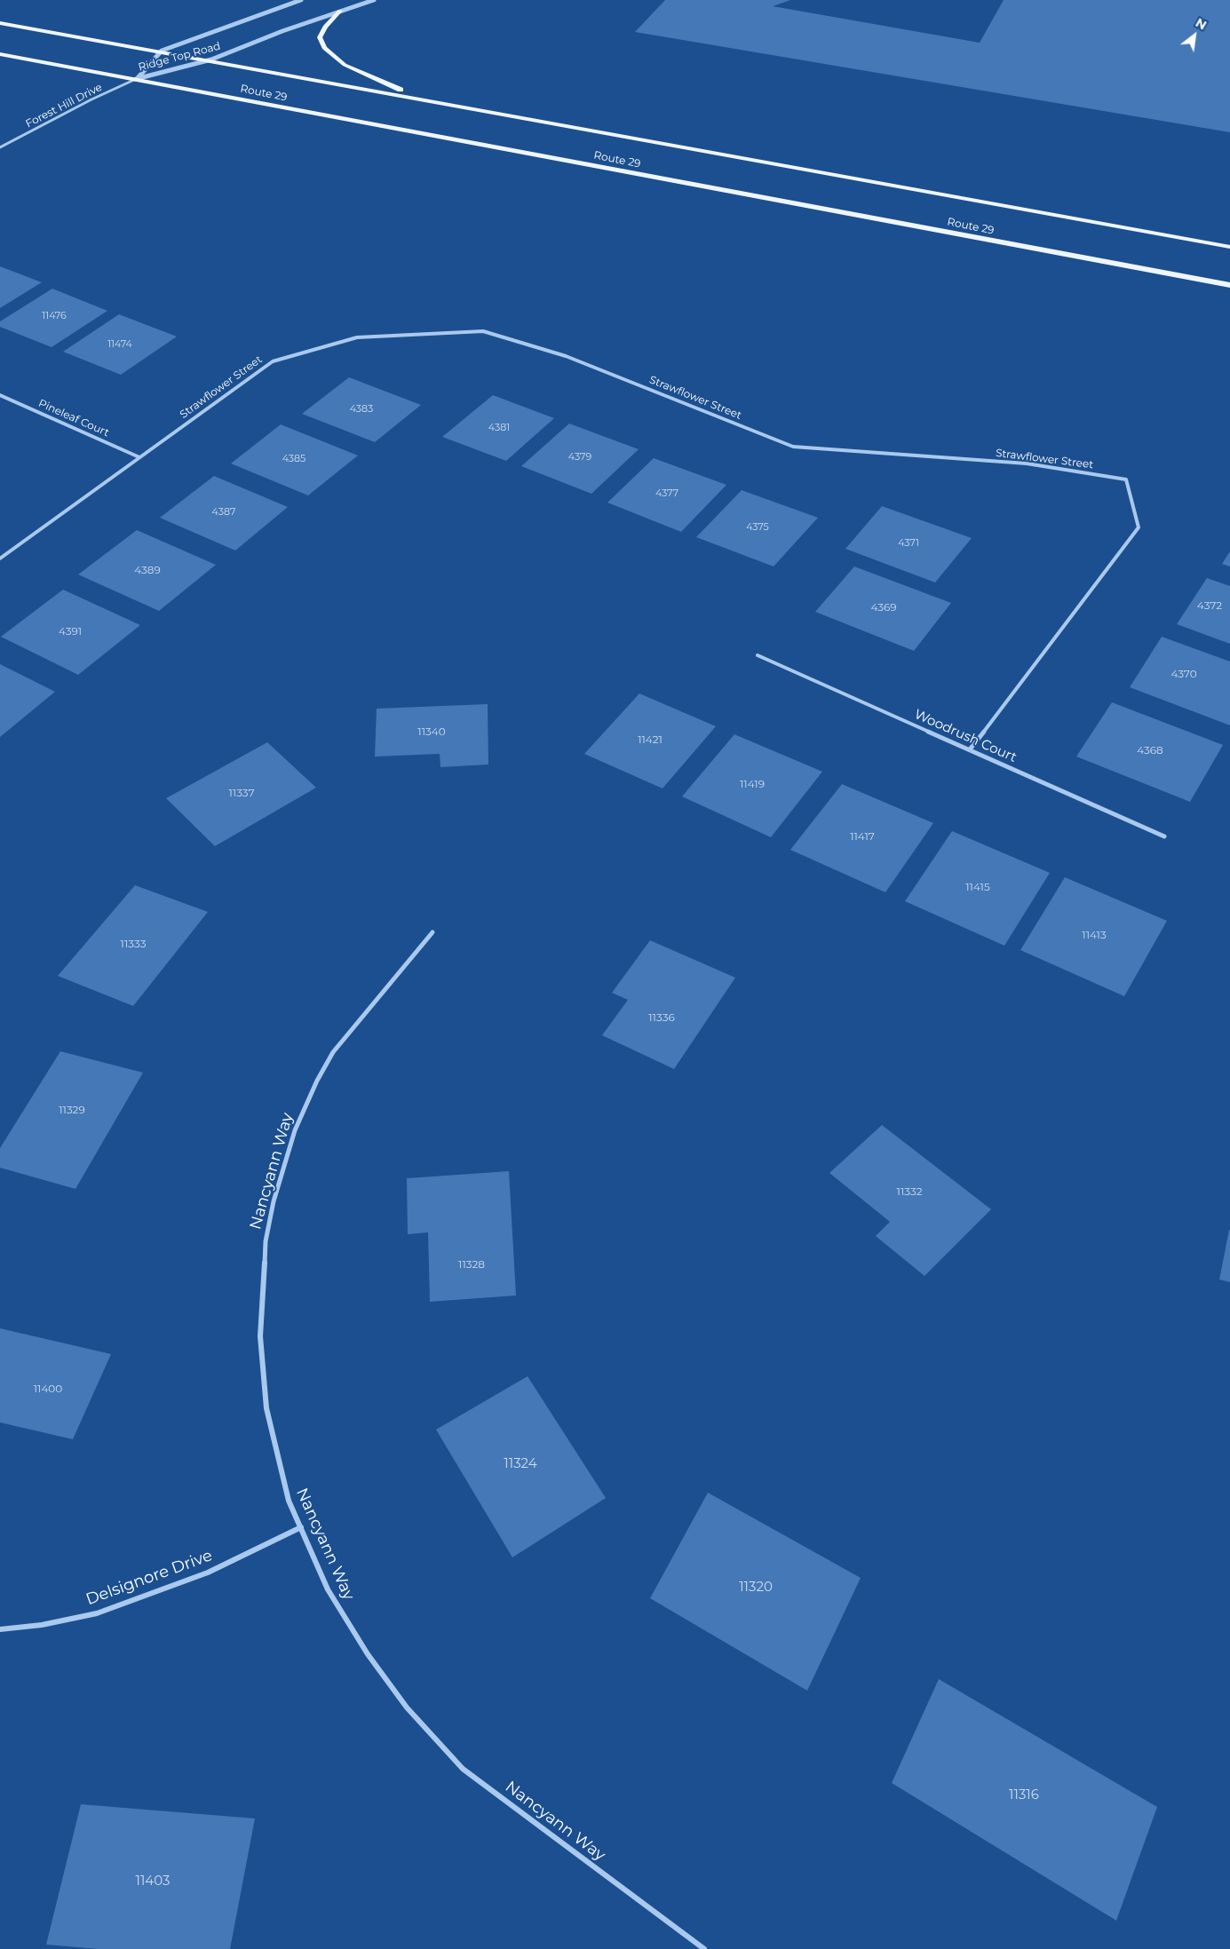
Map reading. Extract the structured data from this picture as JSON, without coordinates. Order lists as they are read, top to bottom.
{
  "streets": {
    "main road": ["Route 29"],
    "street": [
      "Ridge Top Road",
      "Forest Hill Drive",
      "Strawflower Street",
      "Pineleaf Court",
      "Woodrush Court",
      "Nancyann Way",
      "Delsignore Drive"
    ]
  },
  "crossings": [
    ["Ridge Top Road", "Route 29"],
    ["Ridge Top Road", "Forest Hill Drive"],
    ["Route 29", "Forest Hill Drive"],
    ["Strawflower Street", "Pineleaf Court"],
    ["Strawflower Street", "Woodrush Court"],
    ["Nancyann Way", "Delsignore Drive"]
  ],
  "house_numbers": [
    "11476",
    "11474",
    "4383",
    "4381",
    "4379",
    "4385",
    "4377",
    "4387",
    "4375",
    "4371",
    "4389",
    "4372",
    "4369",
    "4391",
    "4370",
    "11340",
    "11421",
    "4368",
    "11419",
    "11337",
    "11417",
    "11415",
    "11413",
    "11333",
    "11336",
    "11329",
    "11332",
    "11328",
    "11400",
    "11324",
    "11320",
    "11316",
    "11403"
  ],
  "north": "top right"
}
